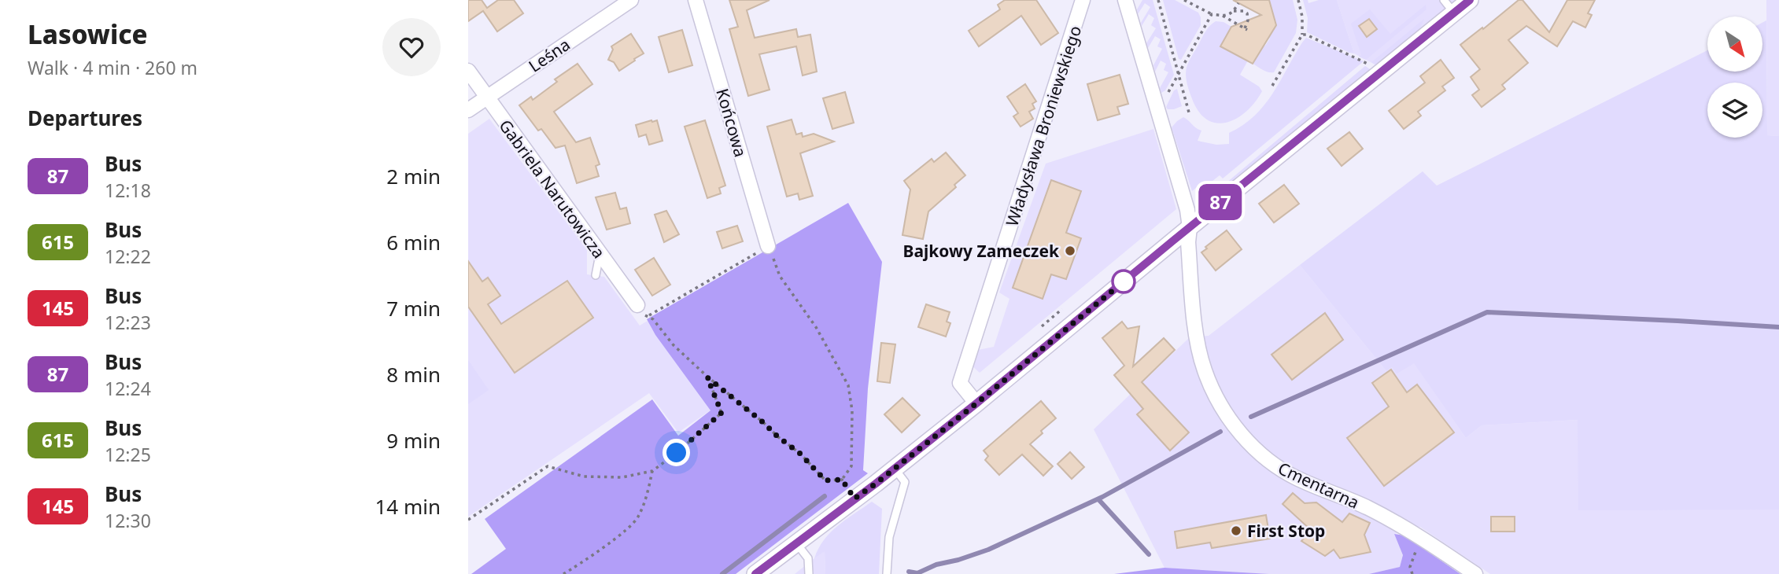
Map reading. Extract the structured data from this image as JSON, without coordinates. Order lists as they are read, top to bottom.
{
  "streets": {
    "street": [
      "Leśna",
      "Końcowa",
      "Władysława Broniewskiego",
      "Gabriela Narutowicza",
      "Cmentarna"
    ]
  },
  "crossings": [
    ["Leśna", "Gabriela Narutowicza"]
  ],
  "places": ["Bajkowy Zameczek", "First Stop"],
  "lines": ["bus line 87"],
  "north": "bottom right",
  "page": {
    "heading": [
      ["Lasowice", "Walk · 4 min · 260 m"],
      "Departures"
    ],
    "on_map": "87",
    "list": [
      {
        "mark": "87",
        "name": "Bus",
        "note": "12:18",
        "value": "2 min"
      },
      {
        "mark": "615",
        "name": "Bus",
        "note": "12:22",
        "value": "6 min"
      },
      {
        "mark": "145",
        "name": "Bus",
        "note": "12:23",
        "value": "7 min"
      },
      {
        "mark": "87",
        "name": "Bus",
        "note": "12:24",
        "value": "8 min"
      },
      {
        "mark": "615",
        "name": "Bus",
        "note": "12:25",
        "value": "9 min"
      },
      {
        "mark": "145",
        "name": "Bus",
        "note": "12:30",
        "value": "14 min"
      }
    ]
  }
}
